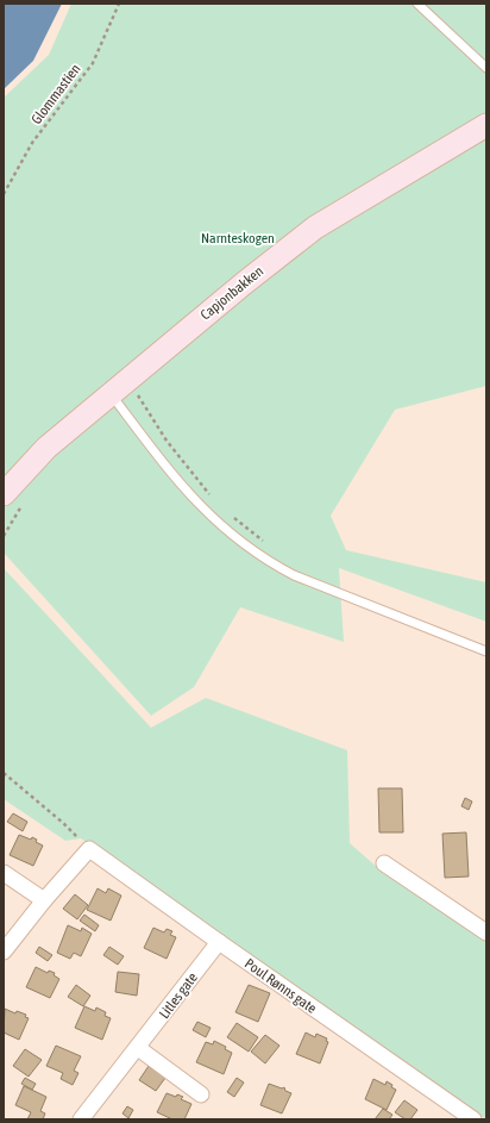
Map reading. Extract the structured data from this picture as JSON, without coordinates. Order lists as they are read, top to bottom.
{
  "streets": {
    "main road": ["Capjonbakken"],
    "street": ["Poul Rønns gate", "Litles gate"],
    "path": ["Glommastien"]
  },
  "crossings": [
    ["Poul Rønns gate", "Litles gate"]
  ],
  "parks": ["Narnteskogen"]
}
